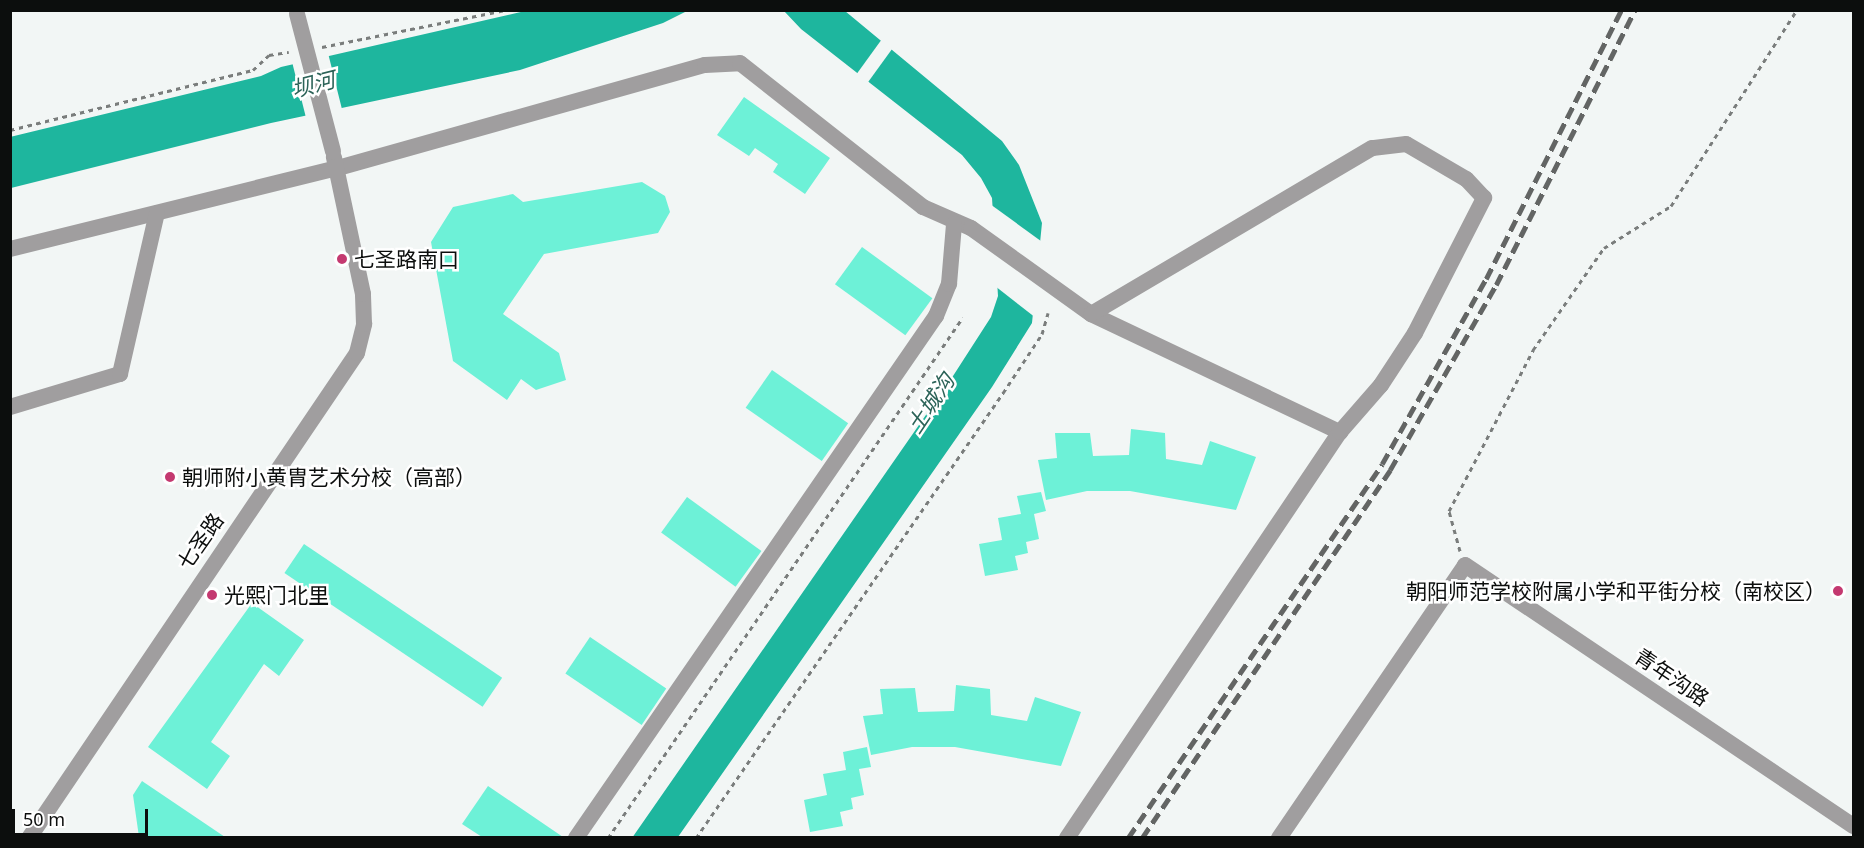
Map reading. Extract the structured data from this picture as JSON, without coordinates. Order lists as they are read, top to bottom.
{
  "streets": {
    "street": ["七圣路", "青年沟路"]
  },
  "water": ["坝河", "土城沟"],
  "places": [
    "七圣路南口",
    "朝师附小黄胄艺术分校（高部）",
    "朝阳师范学校附属小学和平街分校（南校区）",
    "光熙门北里"
  ],
  "scale_bar": "50 m"
}
